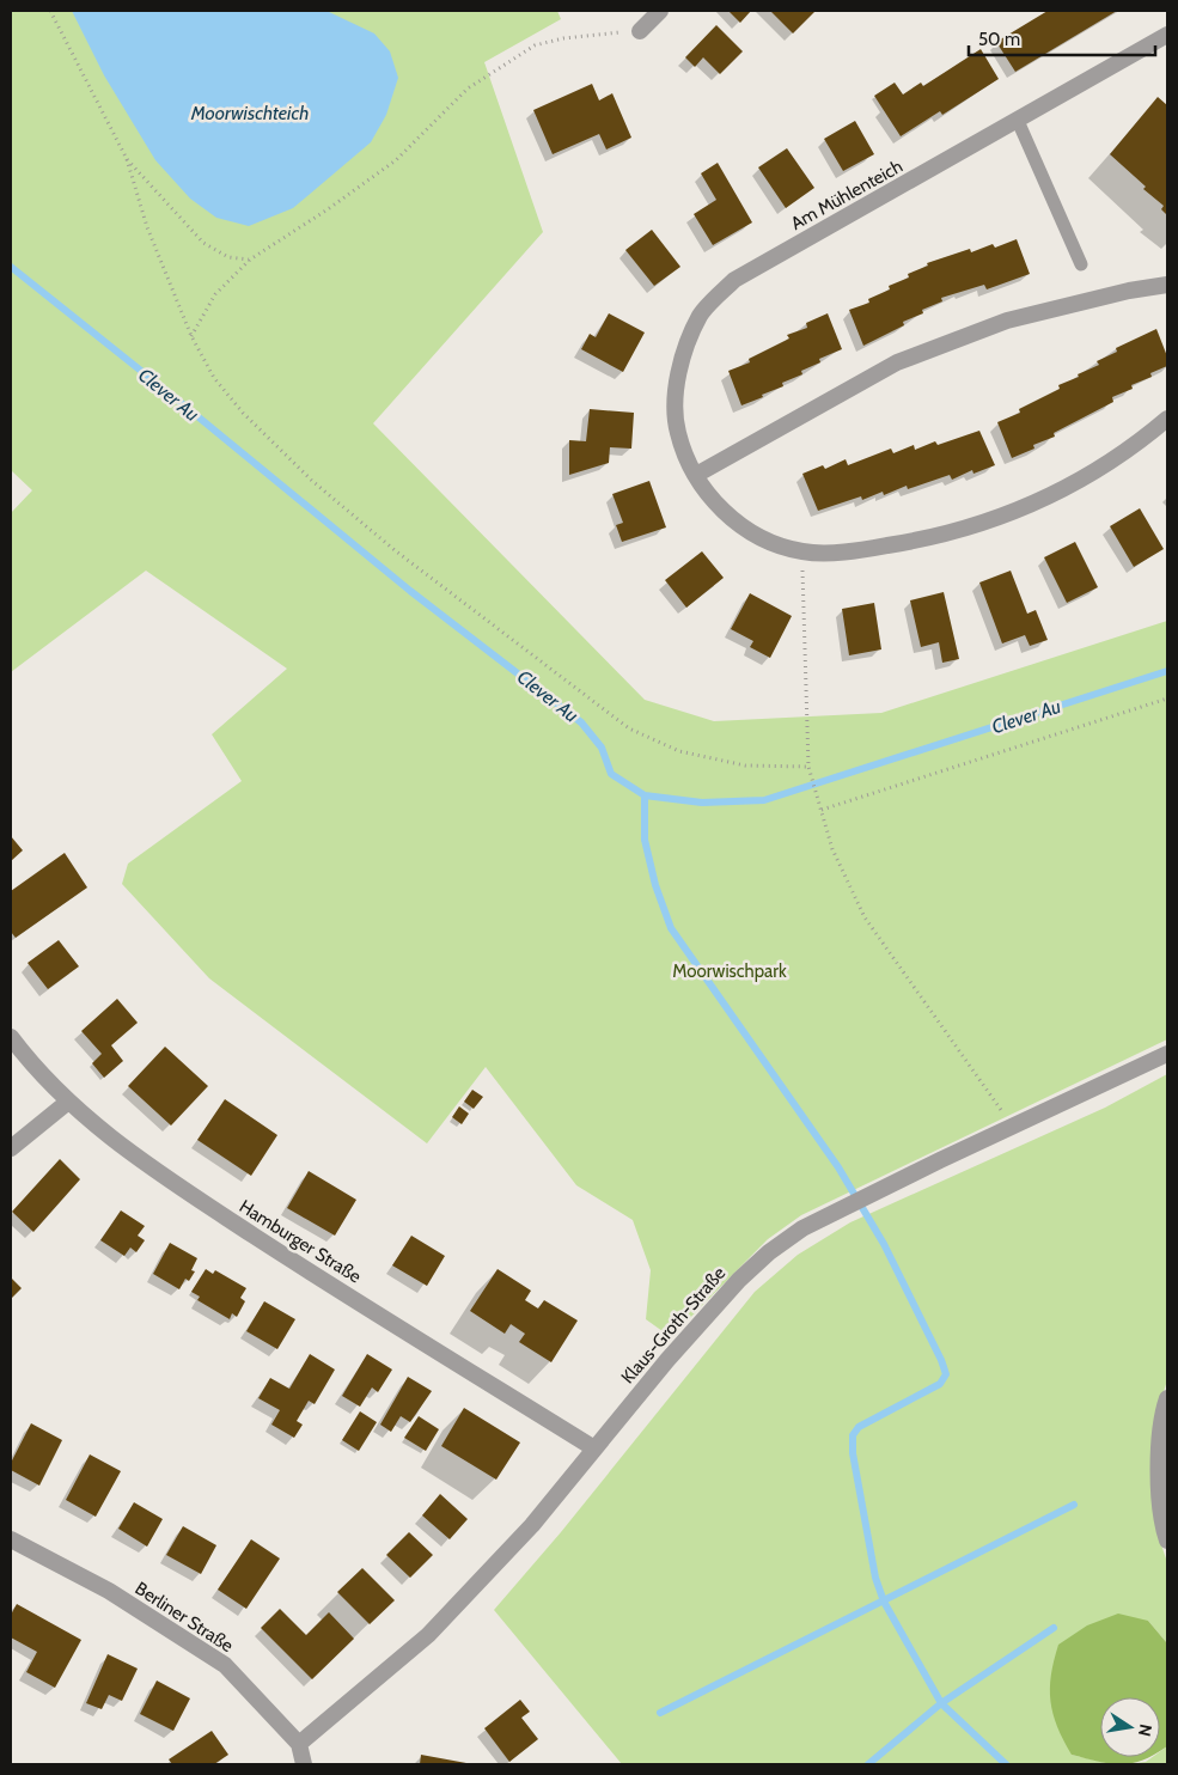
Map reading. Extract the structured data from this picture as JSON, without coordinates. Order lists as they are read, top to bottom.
{
  "streets": {
    "street": [
      "Am Mühlenteich",
      "Hamburger Straße",
      "Klaus-Groth-Straße",
      "Berliner Straße"
    ]
  },
  "crossings": [
    ["Hamburger Straße", "Klaus-Groth-Straße"],
    ["Klaus-Groth-Straße", "Berliner Straße"]
  ],
  "water": ["Moorwischteich", "Clever Au"],
  "parks": ["Moorwischpark"],
  "scale_bar": "50 m",
  "north": "right"
}
